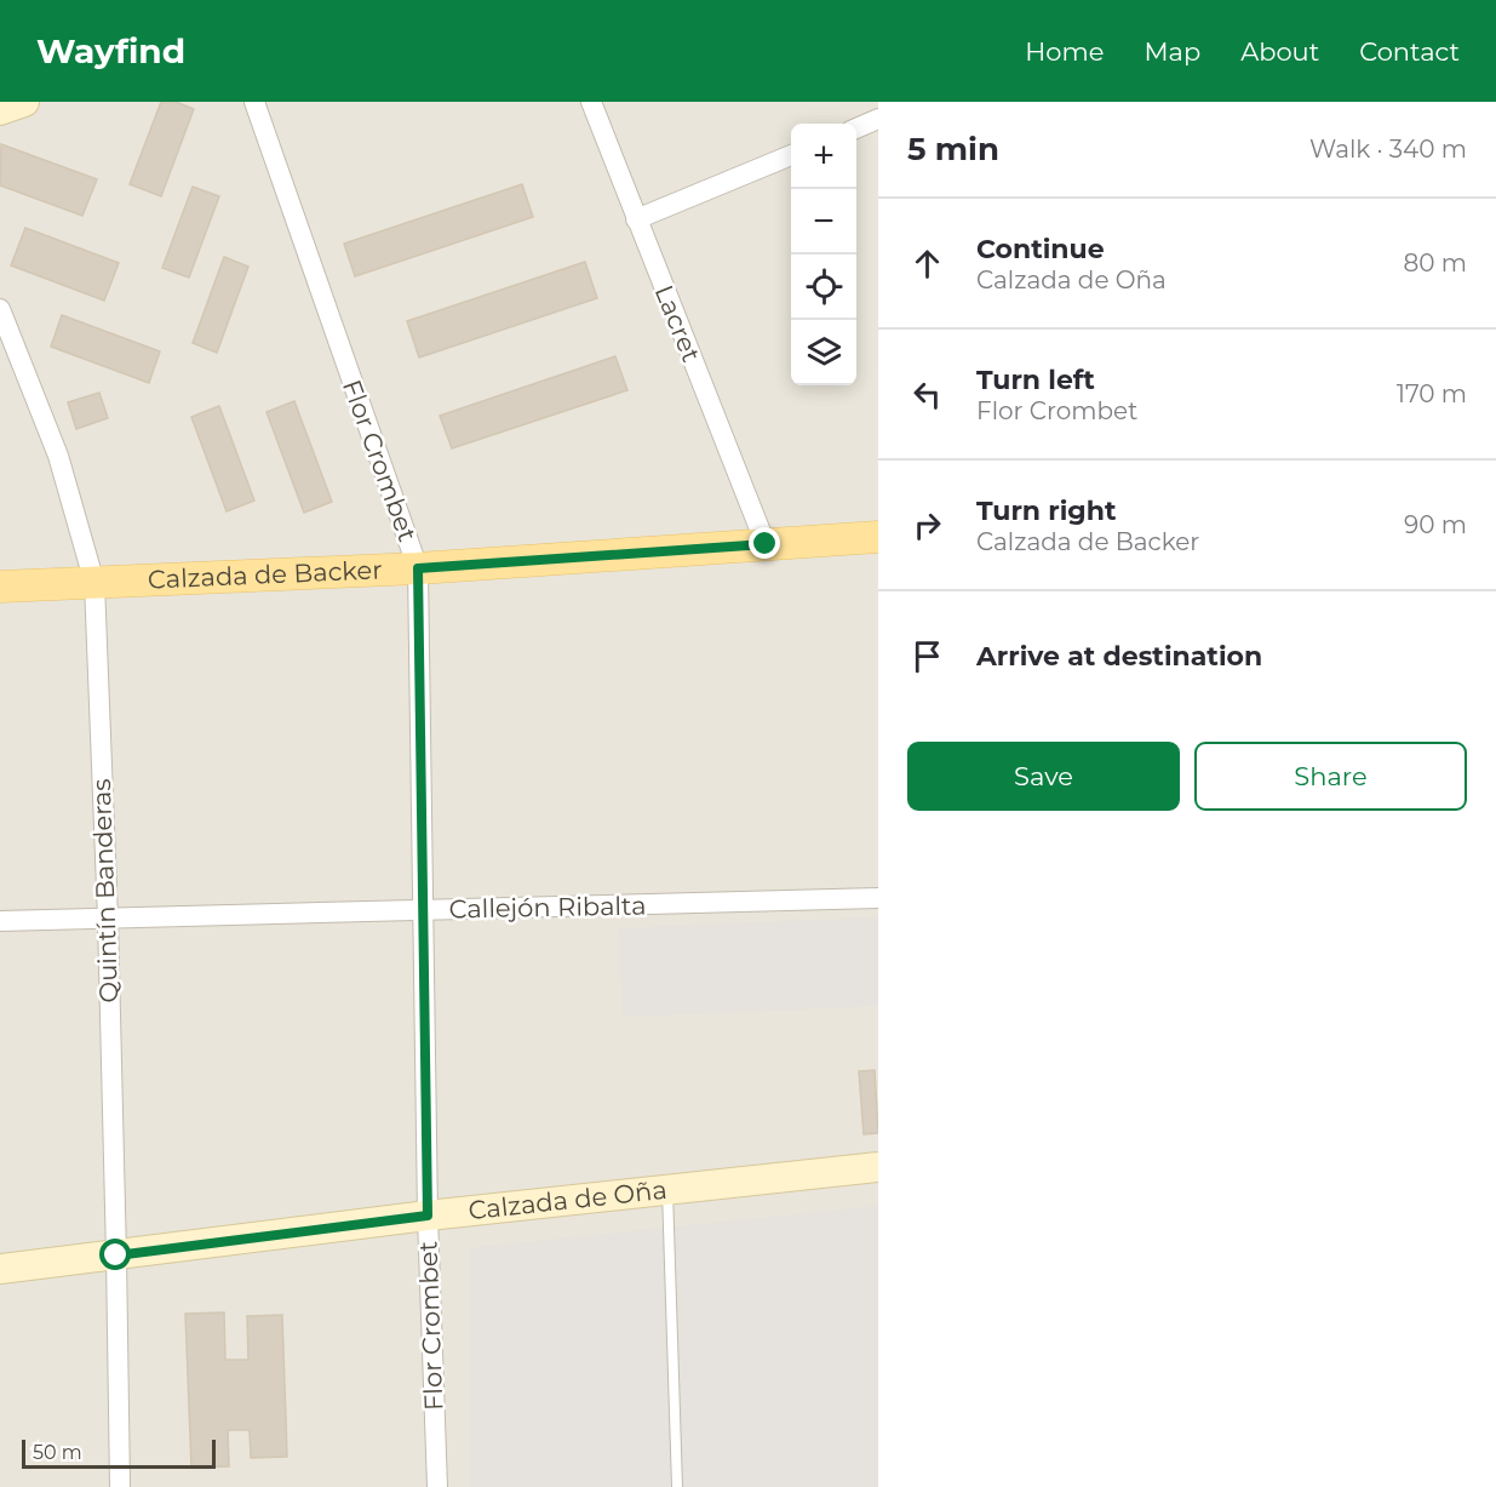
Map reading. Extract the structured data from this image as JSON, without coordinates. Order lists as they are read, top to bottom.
{
  "streets": {
    "main road": ["Calzada de Backer"],
    "street": [
      "Lacret",
      "Flor Crombet",
      "Quintín Banderas",
      "Callejón Ribalta",
      "Calzada de Oña"
    ]
  },
  "crossings": [
    ["Lacret", "Calzada de Backer"],
    ["Flor Crombet", "Calzada de Backer"],
    ["Flor Crombet", "Callejón Ribalta"],
    ["Flor Crombet", "Calzada de Oña"],
    ["Calzada de Backer", "Quintín Banderas"],
    ["Quintín Banderas", "Callejón Ribalta"],
    ["Quintín Banderas", "Calzada de Oña"]
  ],
  "scale_bar": "50 m",
  "page": {
    "header": "Wayfind",
    "nav": [
      "Home",
      "Map",
      "About",
      "Contact"
    ],
    "heading": ["5 min", "Walk · 340 m"],
    "map_buttons": ["+", "−"],
    "list": [
      ["Continue", "Calzada de Oña", "80 m"],
      ["Turn left", "Flor Crombet", "170 m"],
      ["Turn right", "Calzada de Backer", "90 m"],
      "Arrive at destination"
    ],
    "buttons": ["Save", "Share"],
    "scale": "50 m"
  }
}
